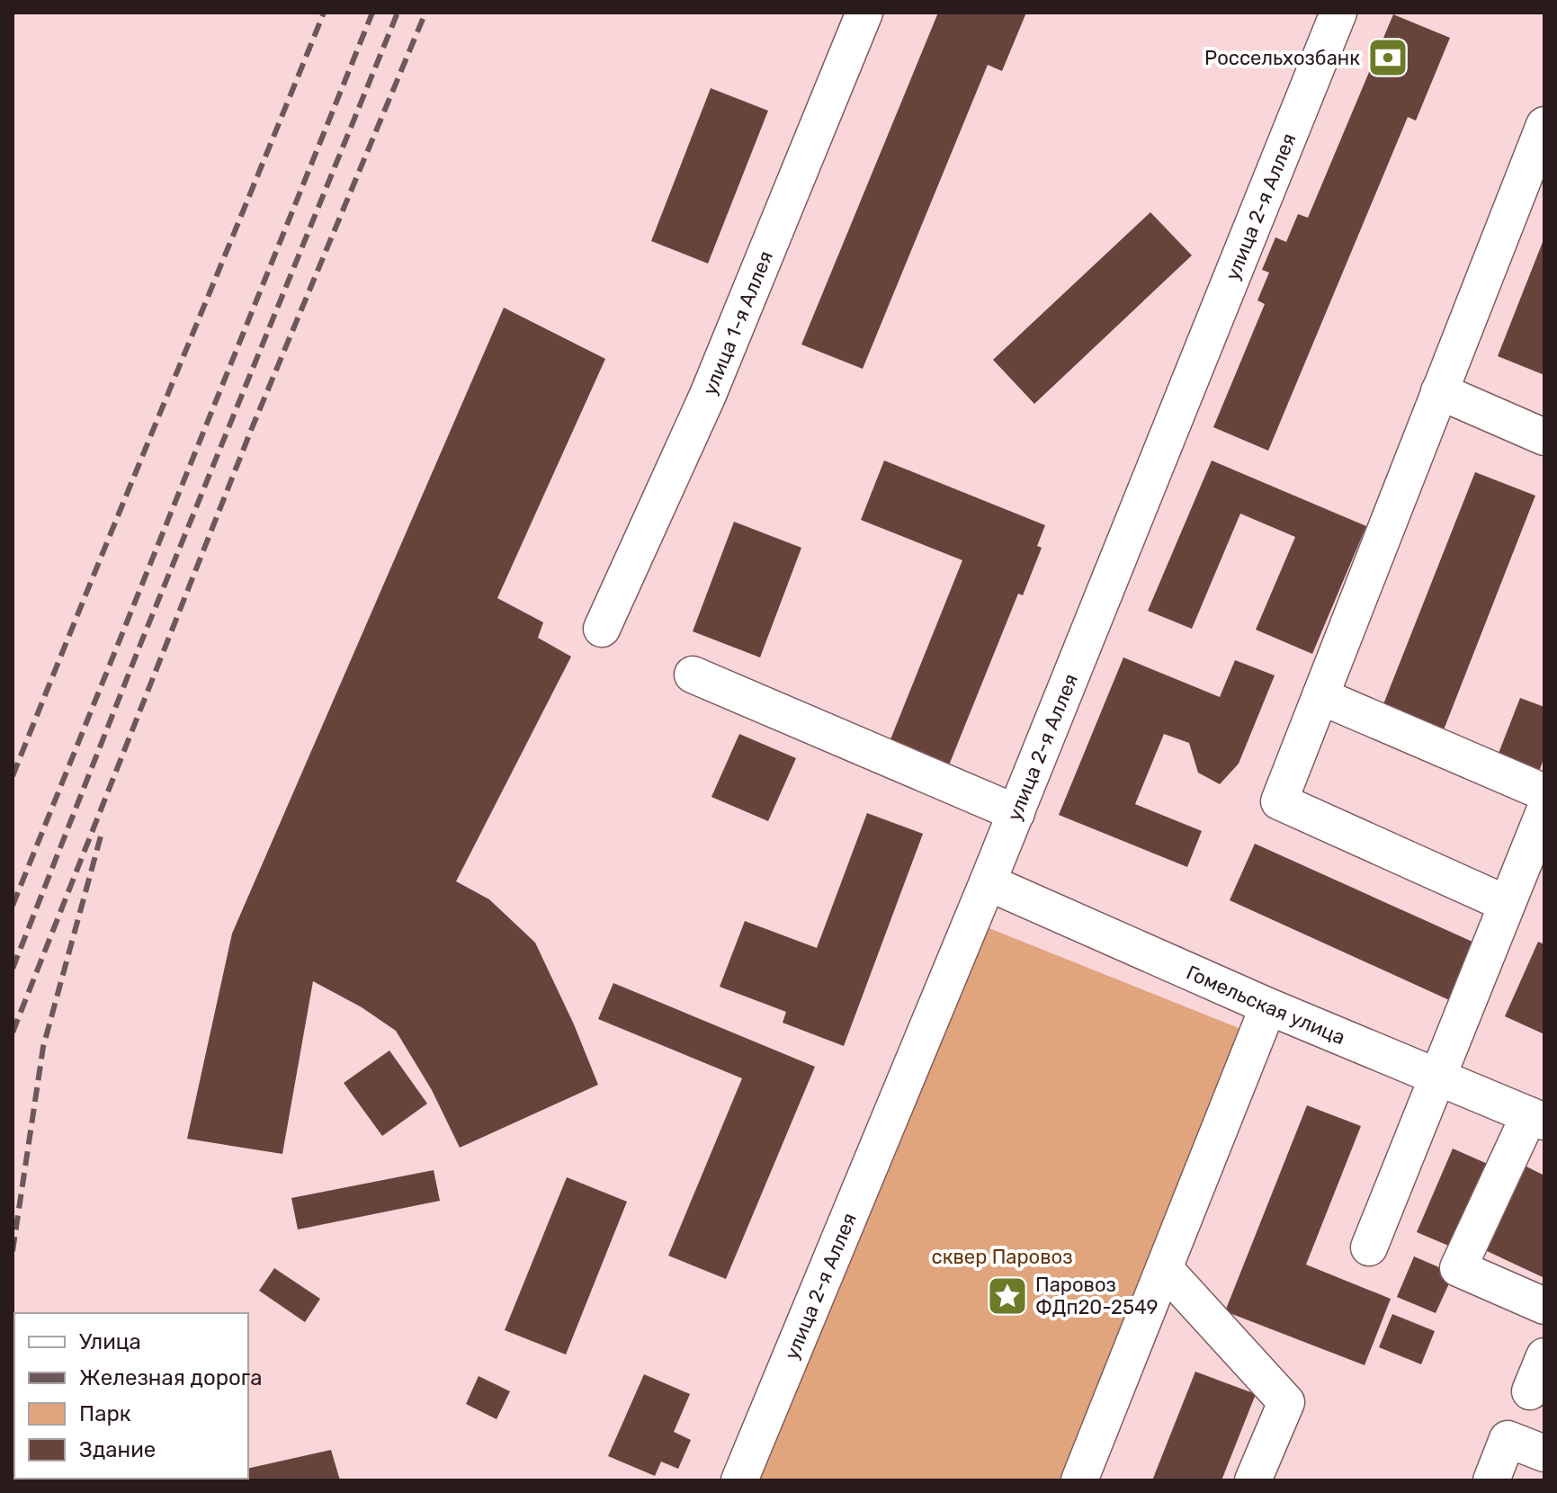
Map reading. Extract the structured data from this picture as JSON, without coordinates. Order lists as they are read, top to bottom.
{
  "streets": {
    "street": ["улица 2-я Аллея", "улица 1-я Аллея", "Гомельская улица"]
  },
  "crossings": [
    ["улица 2-я Аллея", "Гомельская улица"]
  ],
  "parks": ["сквер Паровоз"],
  "places": {
    "bank": ["Россельхозбанк"],
    "place": ["Паровоз ФДп20-2549"]
  },
  "legend": [
    "Улица",
    "Железная дорога",
    "Парк",
    "Здание"
  ]
}
